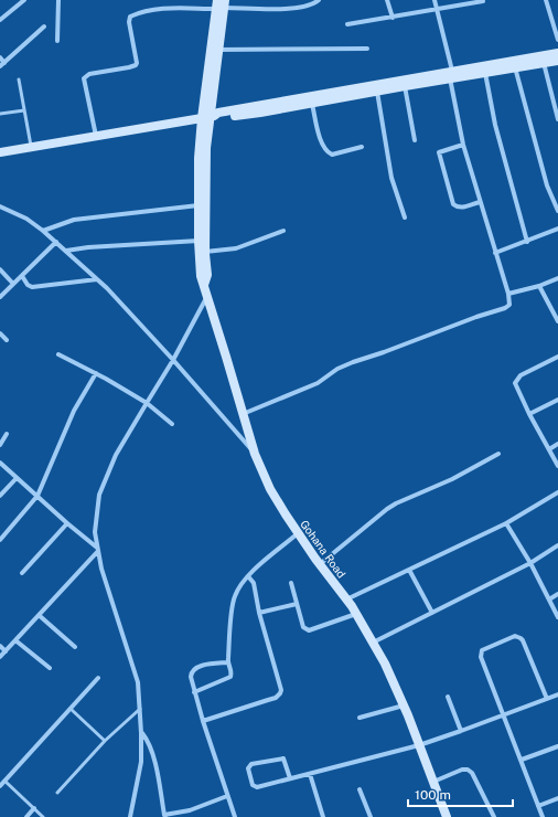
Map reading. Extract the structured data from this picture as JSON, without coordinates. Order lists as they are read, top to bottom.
{
  "streets": {
    "main road": ["Gohana Road"]
  },
  "scale_bar": "100 m"
}
